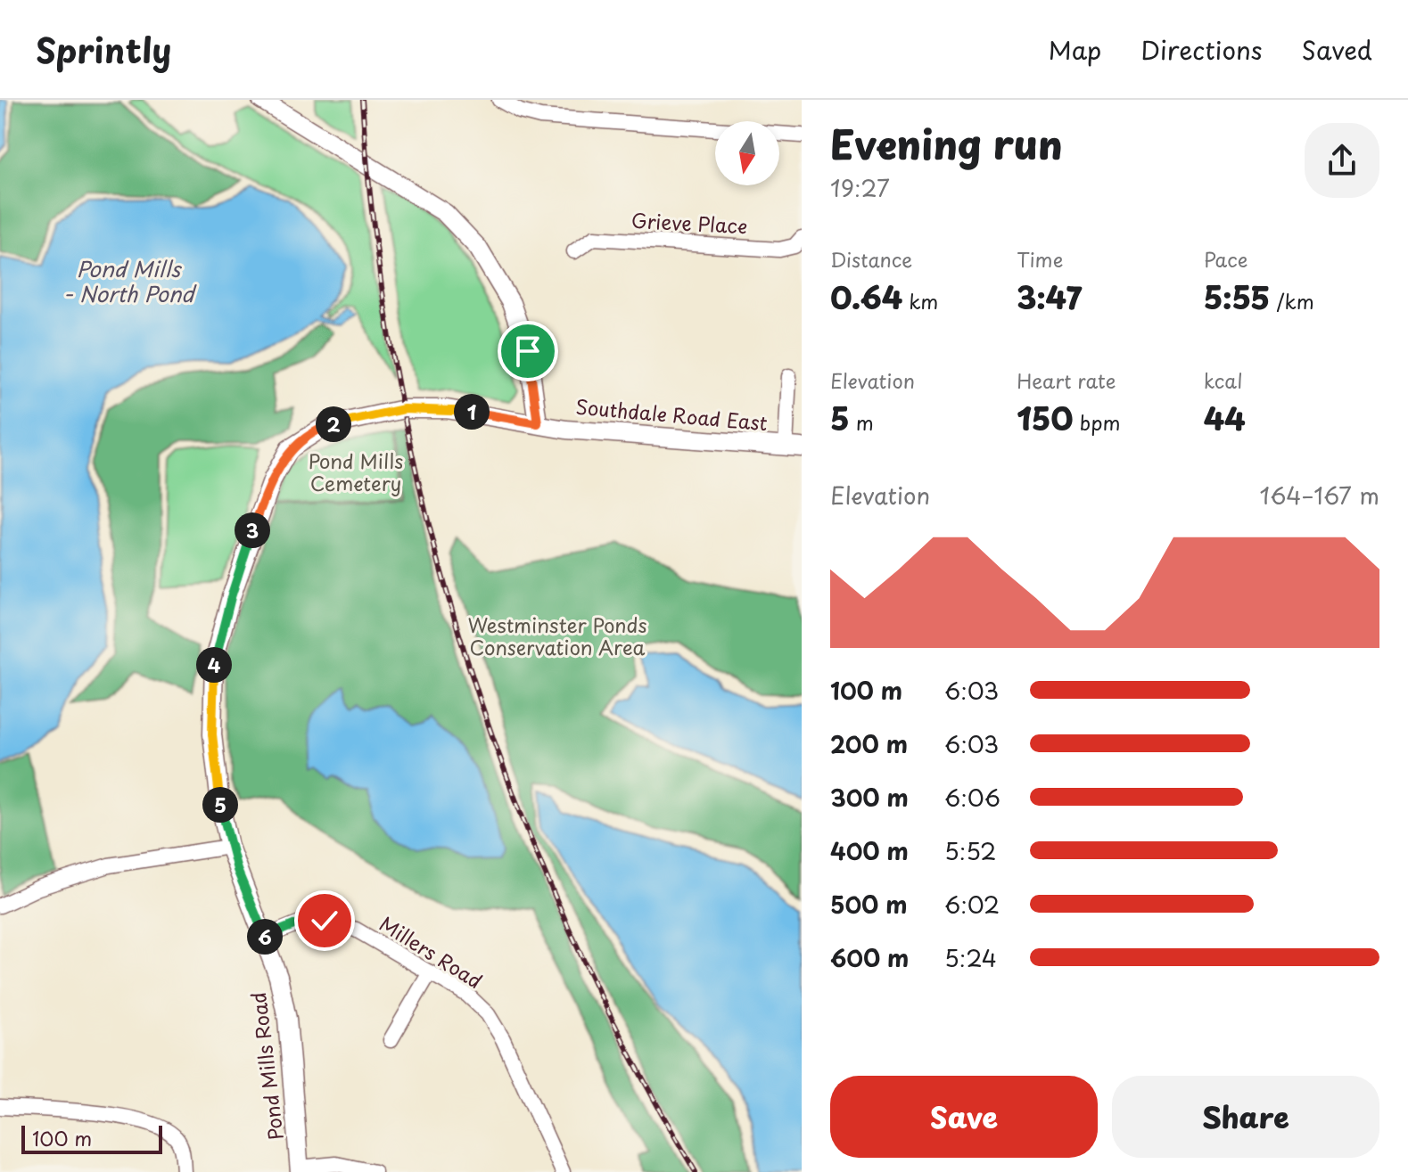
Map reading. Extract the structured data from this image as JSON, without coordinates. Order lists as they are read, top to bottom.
{
  "streets": {
    "main road": ["Southdale Road East", "Pond Mills Road"],
    "street": ["Grieve Place", "Millers Road"]
  },
  "crossings": [
    ["Southdale Road East", "Pond Mills Road"],
    ["Millers Road", "Pond Mills Road"]
  ],
  "water": ["Pond Mills - North Pond"],
  "parks": ["Pond Mills Cemetery", "Westminster Ponds Conservation Area"],
  "scale_bar": "100 m",
  "north": "bottom",
  "page": {
    "header": "Sprintly",
    "nav": ["Map", "Directions", "Saved"],
    "heading": ["Evening run", "19:27"],
    "stats": [
      ["Distance", "0.64 km"],
      ["Time", "3:47"],
      ["Pace", "5:55 /km"],
      ["Elevation", "5 m"],
      ["Heart rate", "150 bpm"],
      ["kcal", "44"]
    ],
    "pins": [
      "1",
      "2",
      "3",
      "4",
      "5",
      "6"
    ],
    "chart": ["Elevation", "164–167 m"],
    "list": [
      {
        "name": "100 m",
        "note": "6:03"
      },
      {
        "name": "200 m",
        "note": "6:03"
      },
      {
        "name": "300 m",
        "note": "6:06"
      },
      {
        "name": "400 m",
        "note": "5:52"
      },
      {
        "name": "500 m",
        "note": "6:02"
      },
      {
        "name": "600 m",
        "note": "5:24"
      }
    ],
    "buttons": ["Save", "Share"],
    "scale": "100 m"
  }
}
